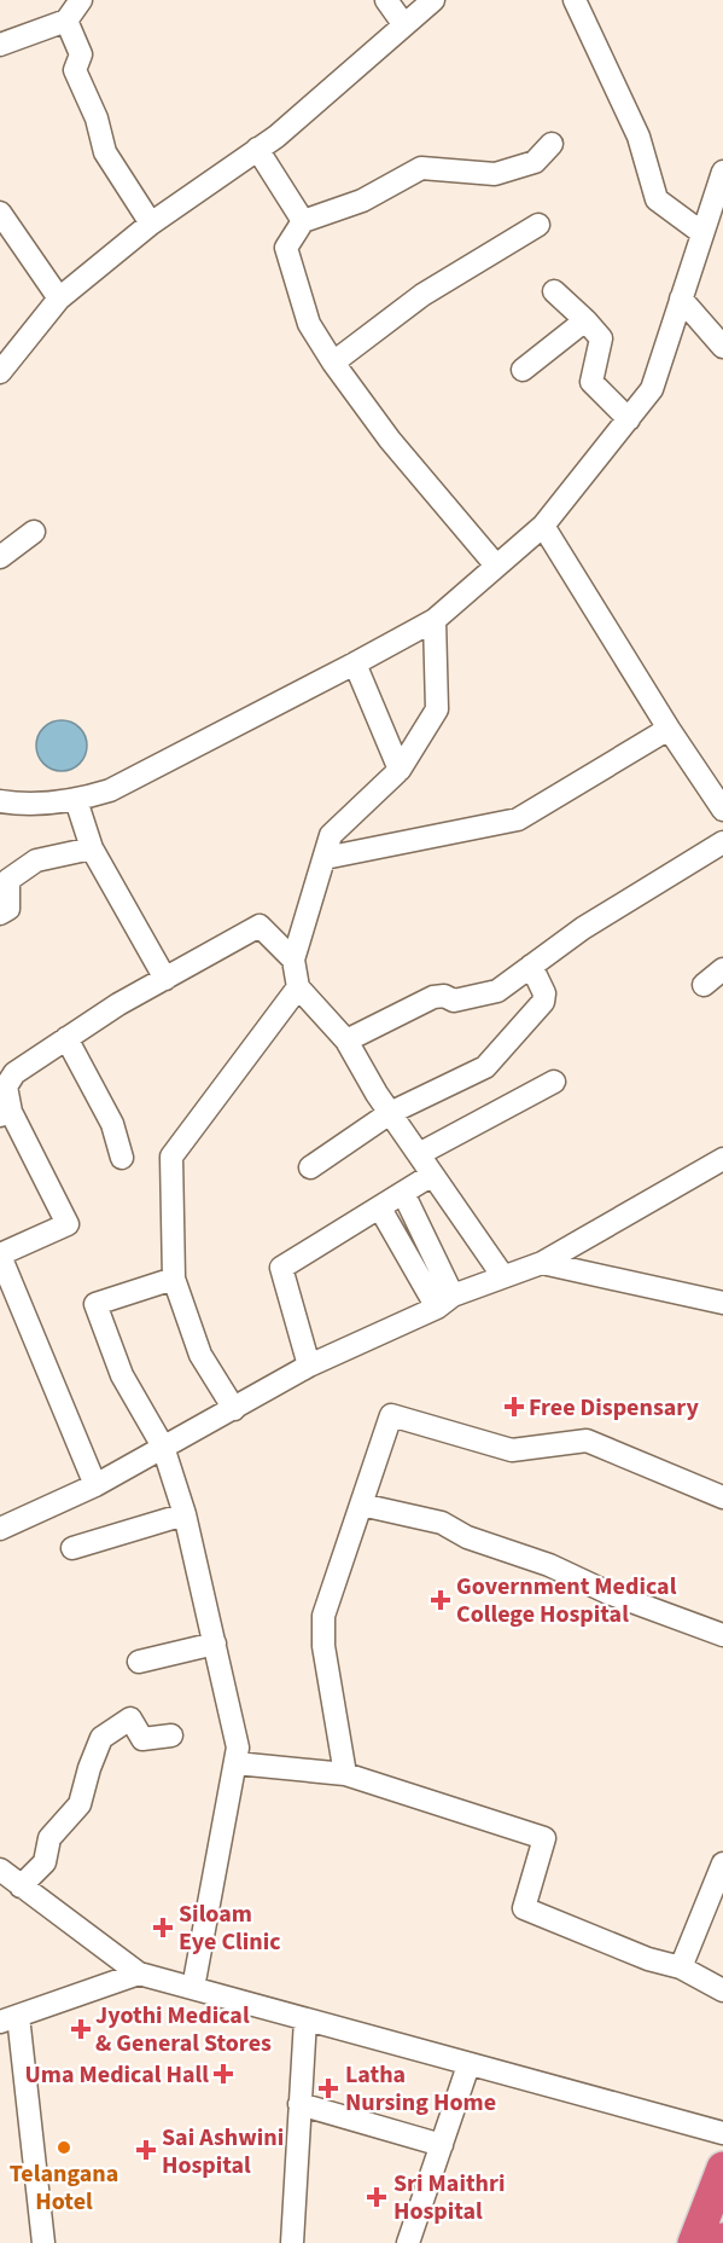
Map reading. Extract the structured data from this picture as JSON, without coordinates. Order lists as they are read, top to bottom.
{
  "places": {
    "health": [
      "Free Dispensary",
      "Government Medical College Hospital",
      "Siloam Eye Clinic",
      "Jyothi Medical & General Stores",
      "Uma Medical Hall",
      "Latha Nursing Home",
      "Sai Ashwini Hospital",
      "Sri Maithri Hospital"
    ],
    "other": ["Telangana Hotel"]
  }
}
